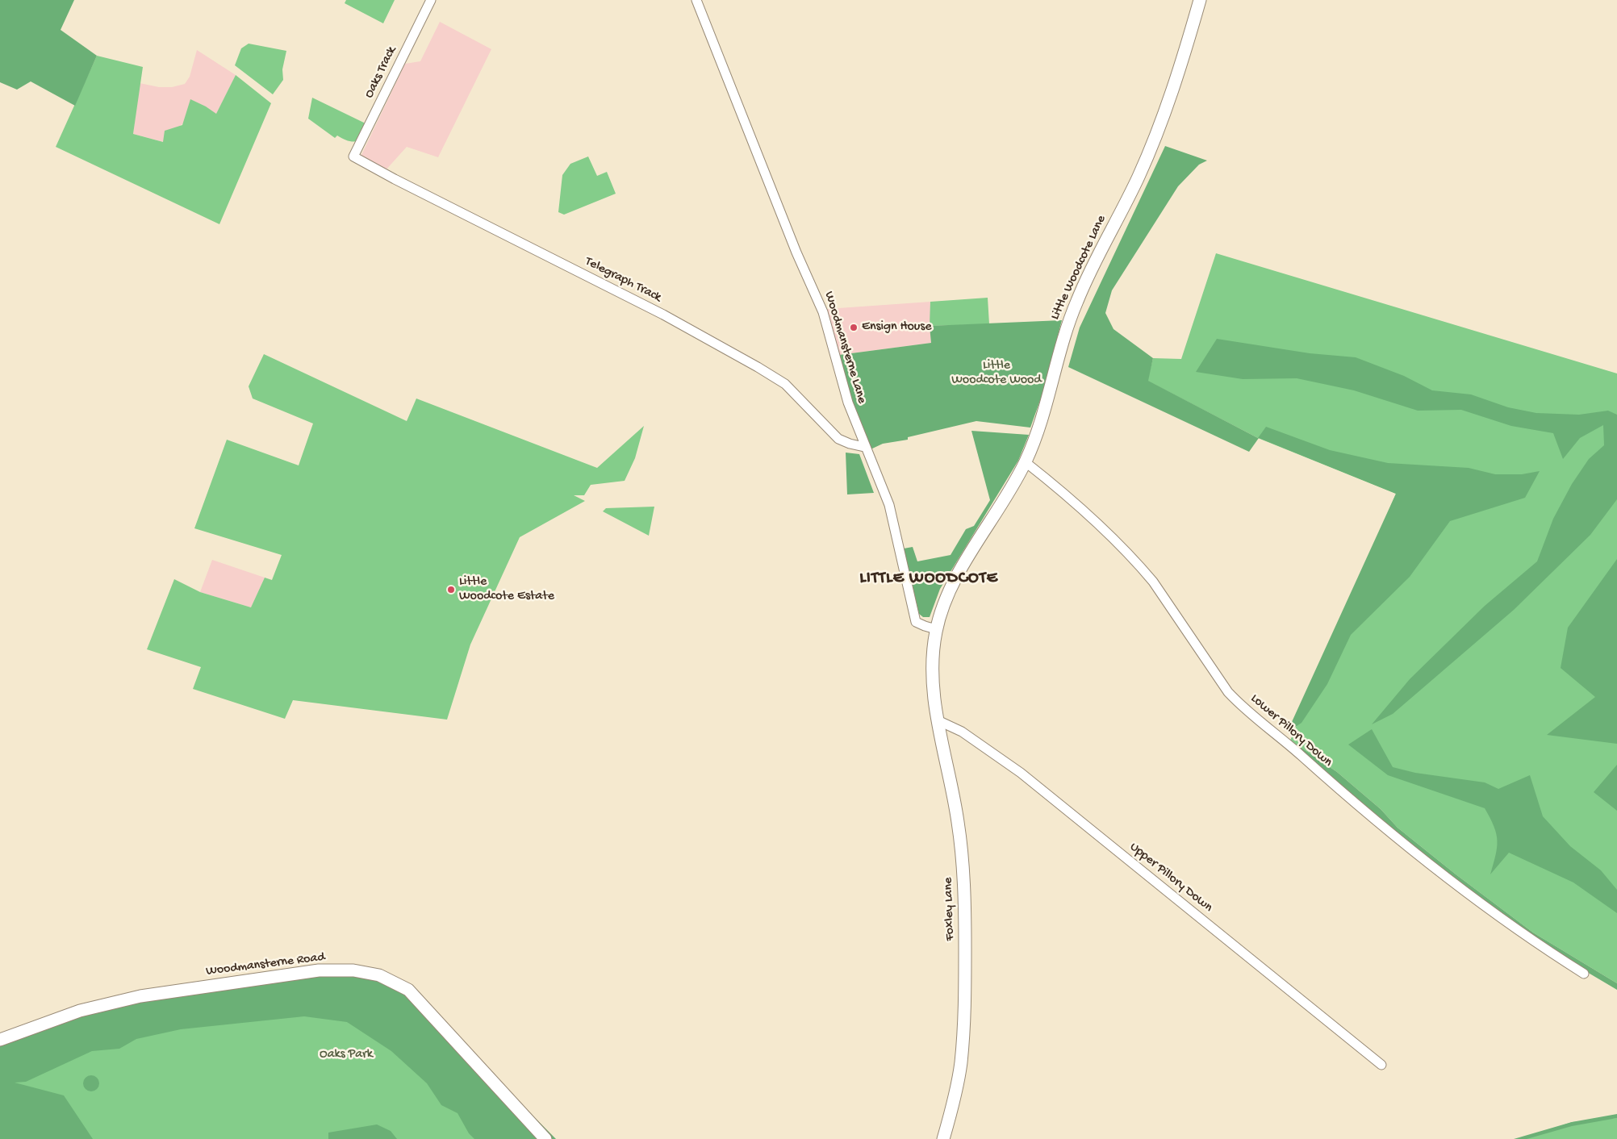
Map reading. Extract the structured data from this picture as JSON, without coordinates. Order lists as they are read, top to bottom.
{
  "streets": {
    "main road": ["Little Woodcote Lane", "Foxley Lane", "Woodmansterne Road"],
    "street": [
      "Oaks Track",
      "Telegraph Track",
      "Woodmansterne Lane",
      "Lower Pillory Down",
      "Upper Pillory Down"
    ]
  },
  "crossings": [
    ["Oaks Track", "Telegraph Track"],
    ["Little Woodcote Lane", "Woodmansterne Lane"],
    ["Little Woodcote Lane", "Lower Pillory Down"],
    ["Little Woodcote Lane", "Foxley Lane"],
    ["Telegraph Track", "Woodmansterne Lane"],
    ["Upper Pillory Down", "Foxley Lane"]
  ],
  "districts": ["LITTLE WOODCOTE"],
  "parks": ["Little Woodcote Wood", "Oaks Park"],
  "places": ["Ensign House", "Little Woodcote Estate"]
}
